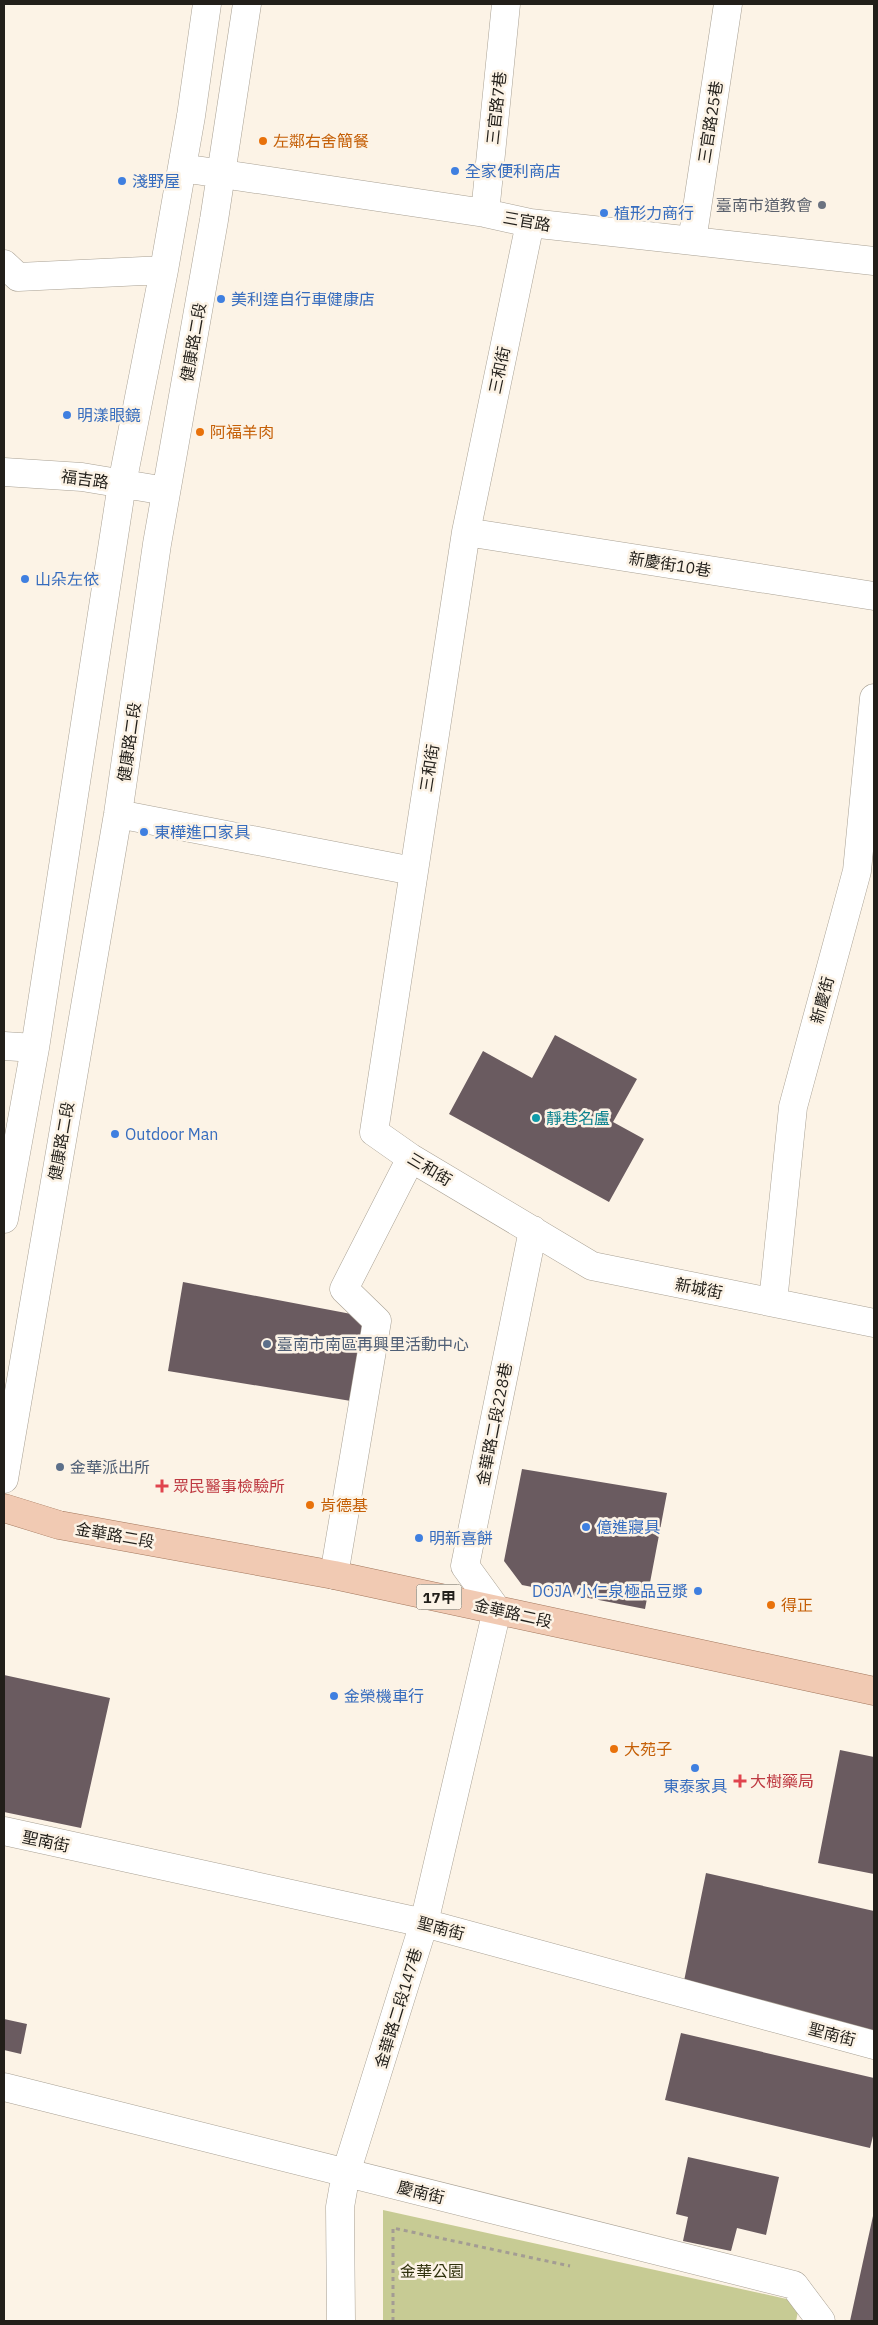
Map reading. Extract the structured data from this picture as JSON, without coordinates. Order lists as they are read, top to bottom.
{
  "streets": {
    "main road": ["金華路二段", "17甲"],
    "street": [
      "三官路7巷",
      "三官路25巷",
      "三官路",
      "健康路二段",
      "三和街",
      "福吉路",
      "新慶街10巷",
      "新慶街",
      "新城街",
      "金華路二段228巷",
      "聖南街",
      "金華路二段147巷",
      "慶南街"
    ]
  },
  "crossings": [
    ["三官路7巷", "三官路"],
    ["三官路25巷", "三官路"],
    ["三官路", "健康路二段"],
    ["三官路", "三和街"],
    ["健康路二段", "福吉路"],
    ["三和街", "新慶街10巷"],
    ["三和街", "新城街"],
    ["三和街", "金華路二段228巷"],
    ["新慶街", "新城街"],
    ["新城街", "金華路二段228巷"],
    ["金華路二段228巷", "金華路二段"],
    ["金華路二段228巷", "金華路二段147巷"],
    ["金華路二段", "金華路二段147巷"],
    ["聖南街", "金華路二段147巷"],
    ["金華路二段147巷", "慶南街"]
  ],
  "parks": ["金華公園"],
  "places": {
    "other": [
      "左鄰右舍簡餐",
      "全家便利商店",
      "淺野屋",
      "臺南市道教會",
      "植形力商行",
      "美利達自行車健康店",
      "明漾眼鏡",
      "阿福羊肉",
      "山朵左依",
      "東樺進口家具",
      "靜巷名盧",
      "Outdoor Man",
      "臺南市南區再興里活動中心",
      "金華派出所",
      "肯德基",
      "億進寢具",
      "明新喜餅",
      "DOJA 小仁泉極品豆漿",
      "得正",
      "金榮機車行",
      "大苑子",
      "東泰家具"
    ],
    "health": ["眾民醫事檢驗所", "大樹藥局"]
  }
}
